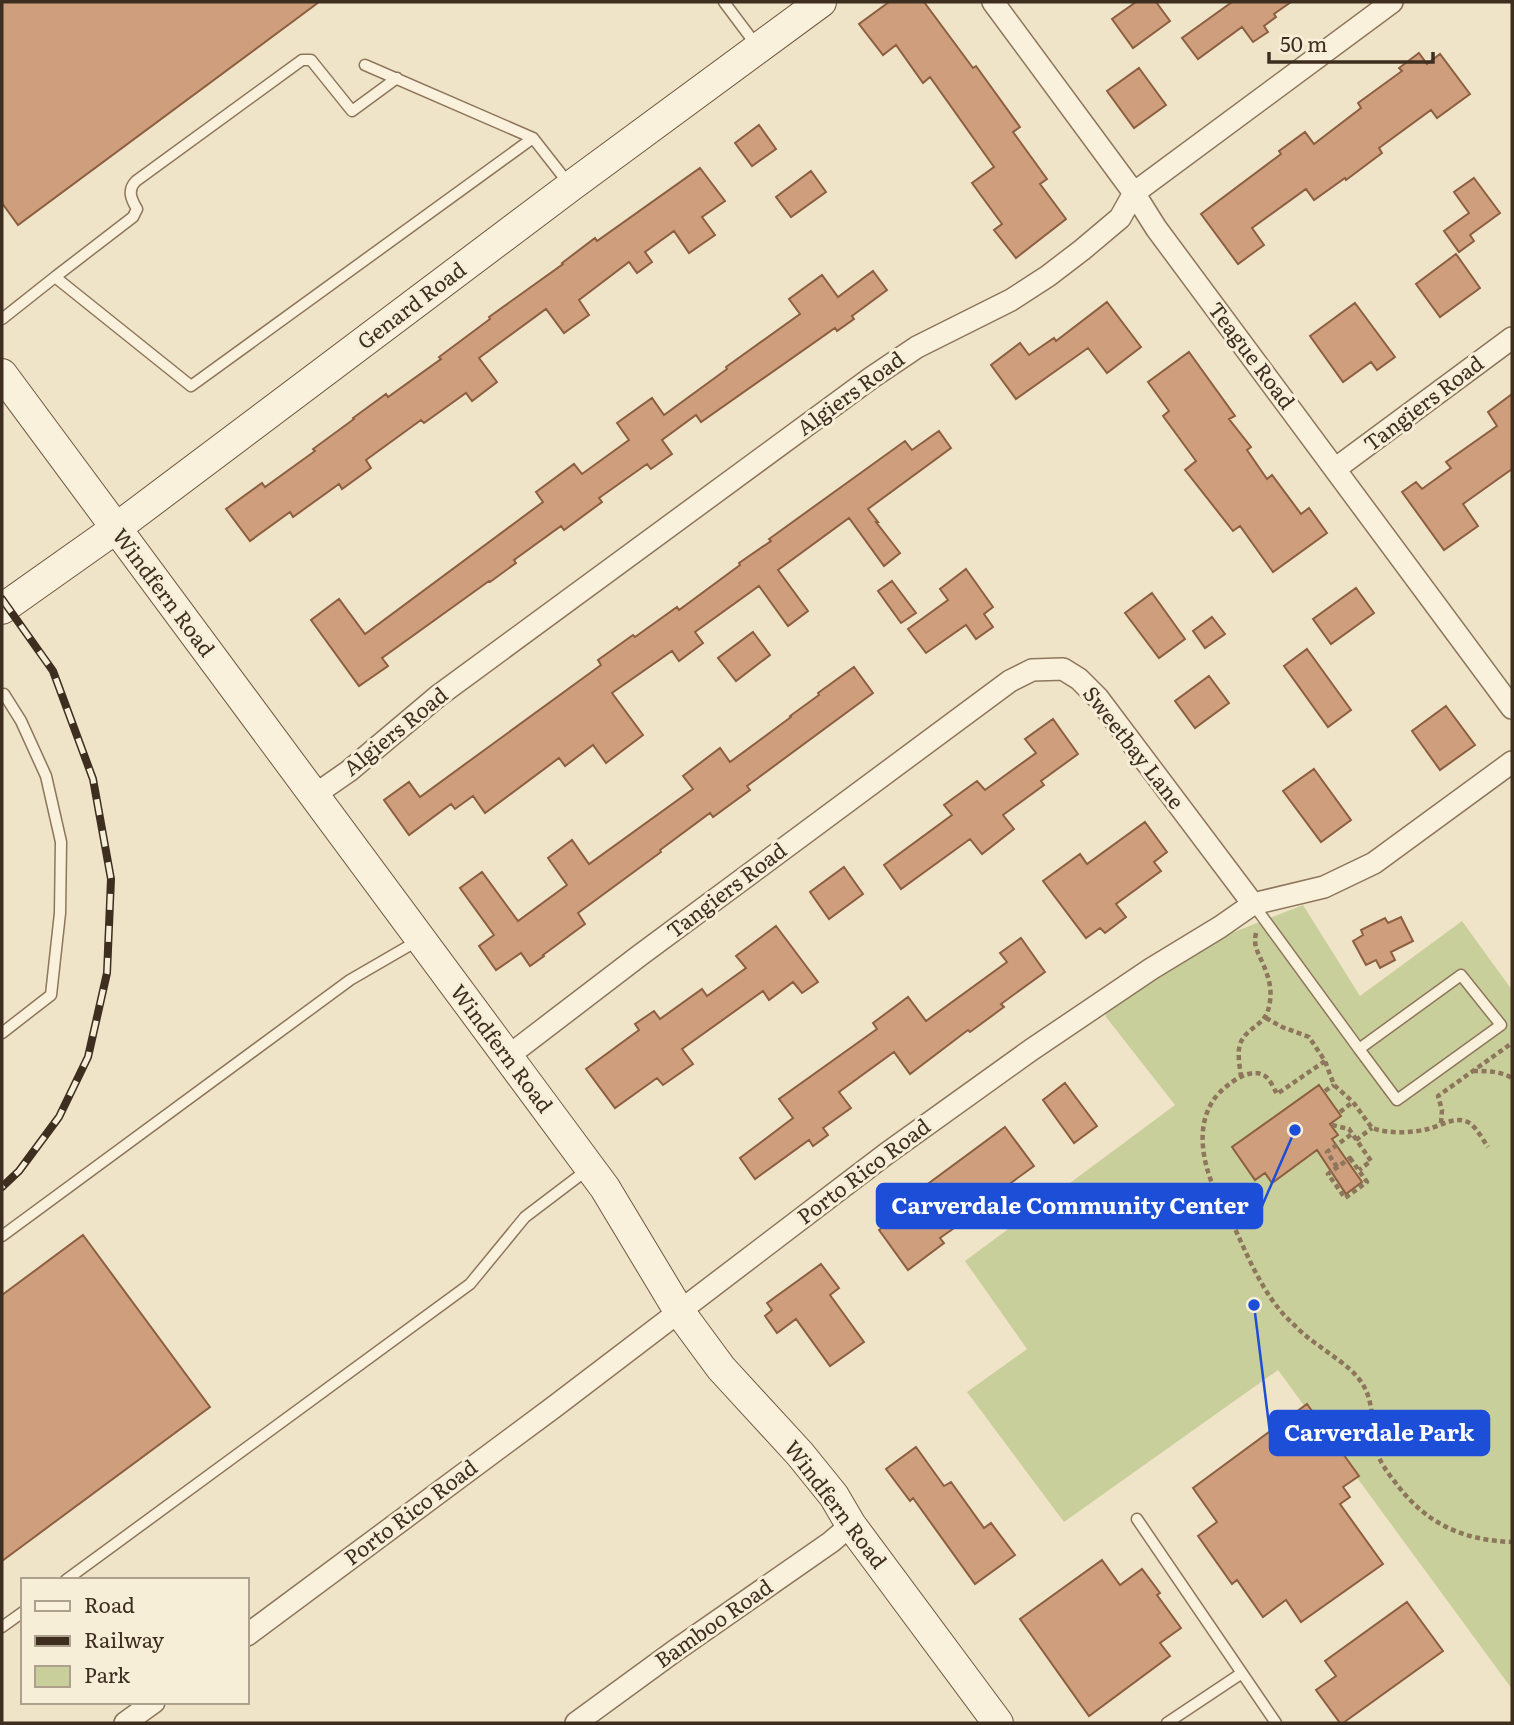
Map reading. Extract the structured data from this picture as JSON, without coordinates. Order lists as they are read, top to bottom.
{
  "streets": {
    "street": [
      "Genard Road",
      "Teague Road",
      "Algiers Road",
      "Tangiers Road",
      "Windfern Road",
      "Sweetbay Lane",
      "Porto Rico Road",
      "Bamboo Road"
    ]
  },
  "crossings": [
    ["Genard Road", "Windfern Road"],
    ["Teague Road", "Algiers Road"],
    ["Teague Road", "Tangiers Road"],
    ["Algiers Road", "Windfern Road"],
    ["Tangiers Road", "Windfern Road"],
    ["Tangiers Road", "Sweetbay Lane"],
    ["Windfern Road", "Porto Rico Road"],
    ["Windfern Road", "Bamboo Road"],
    ["Sweetbay Lane", "Porto Rico Road"]
  ],
  "places": ["Carverdale Community Center", "Carverdale Park"],
  "legend": ["Road", "Railway", "Park"],
  "scale_bar": "50 m"
}
